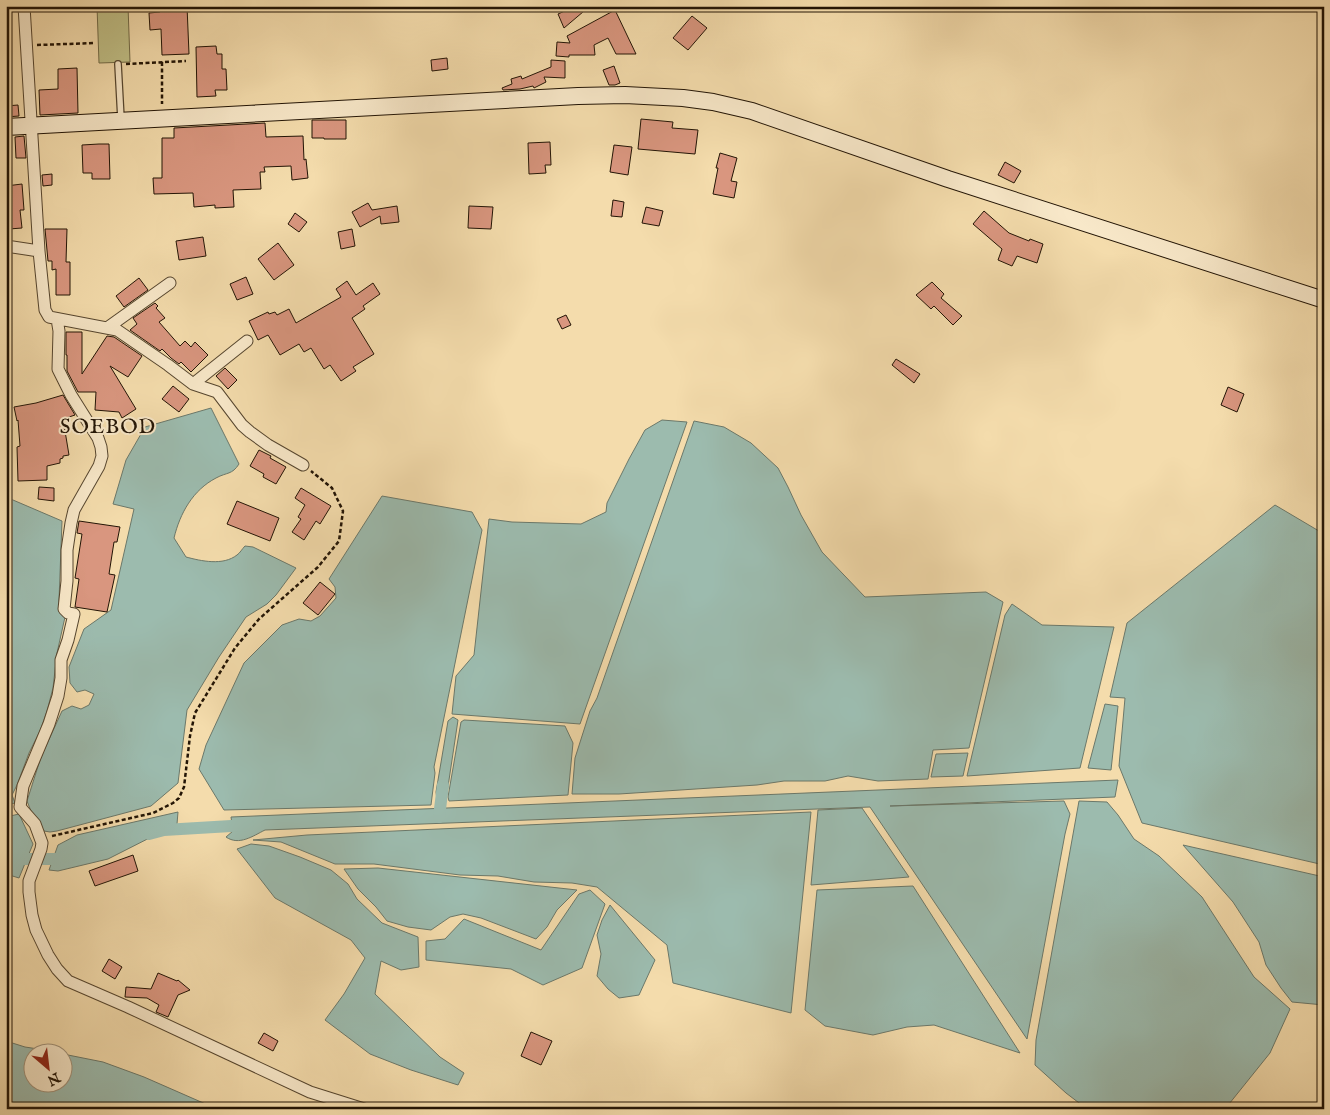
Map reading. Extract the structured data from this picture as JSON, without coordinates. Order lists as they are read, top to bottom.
{
  "districts": ["SOEBOD"],
  "north": "bottom right"
}
